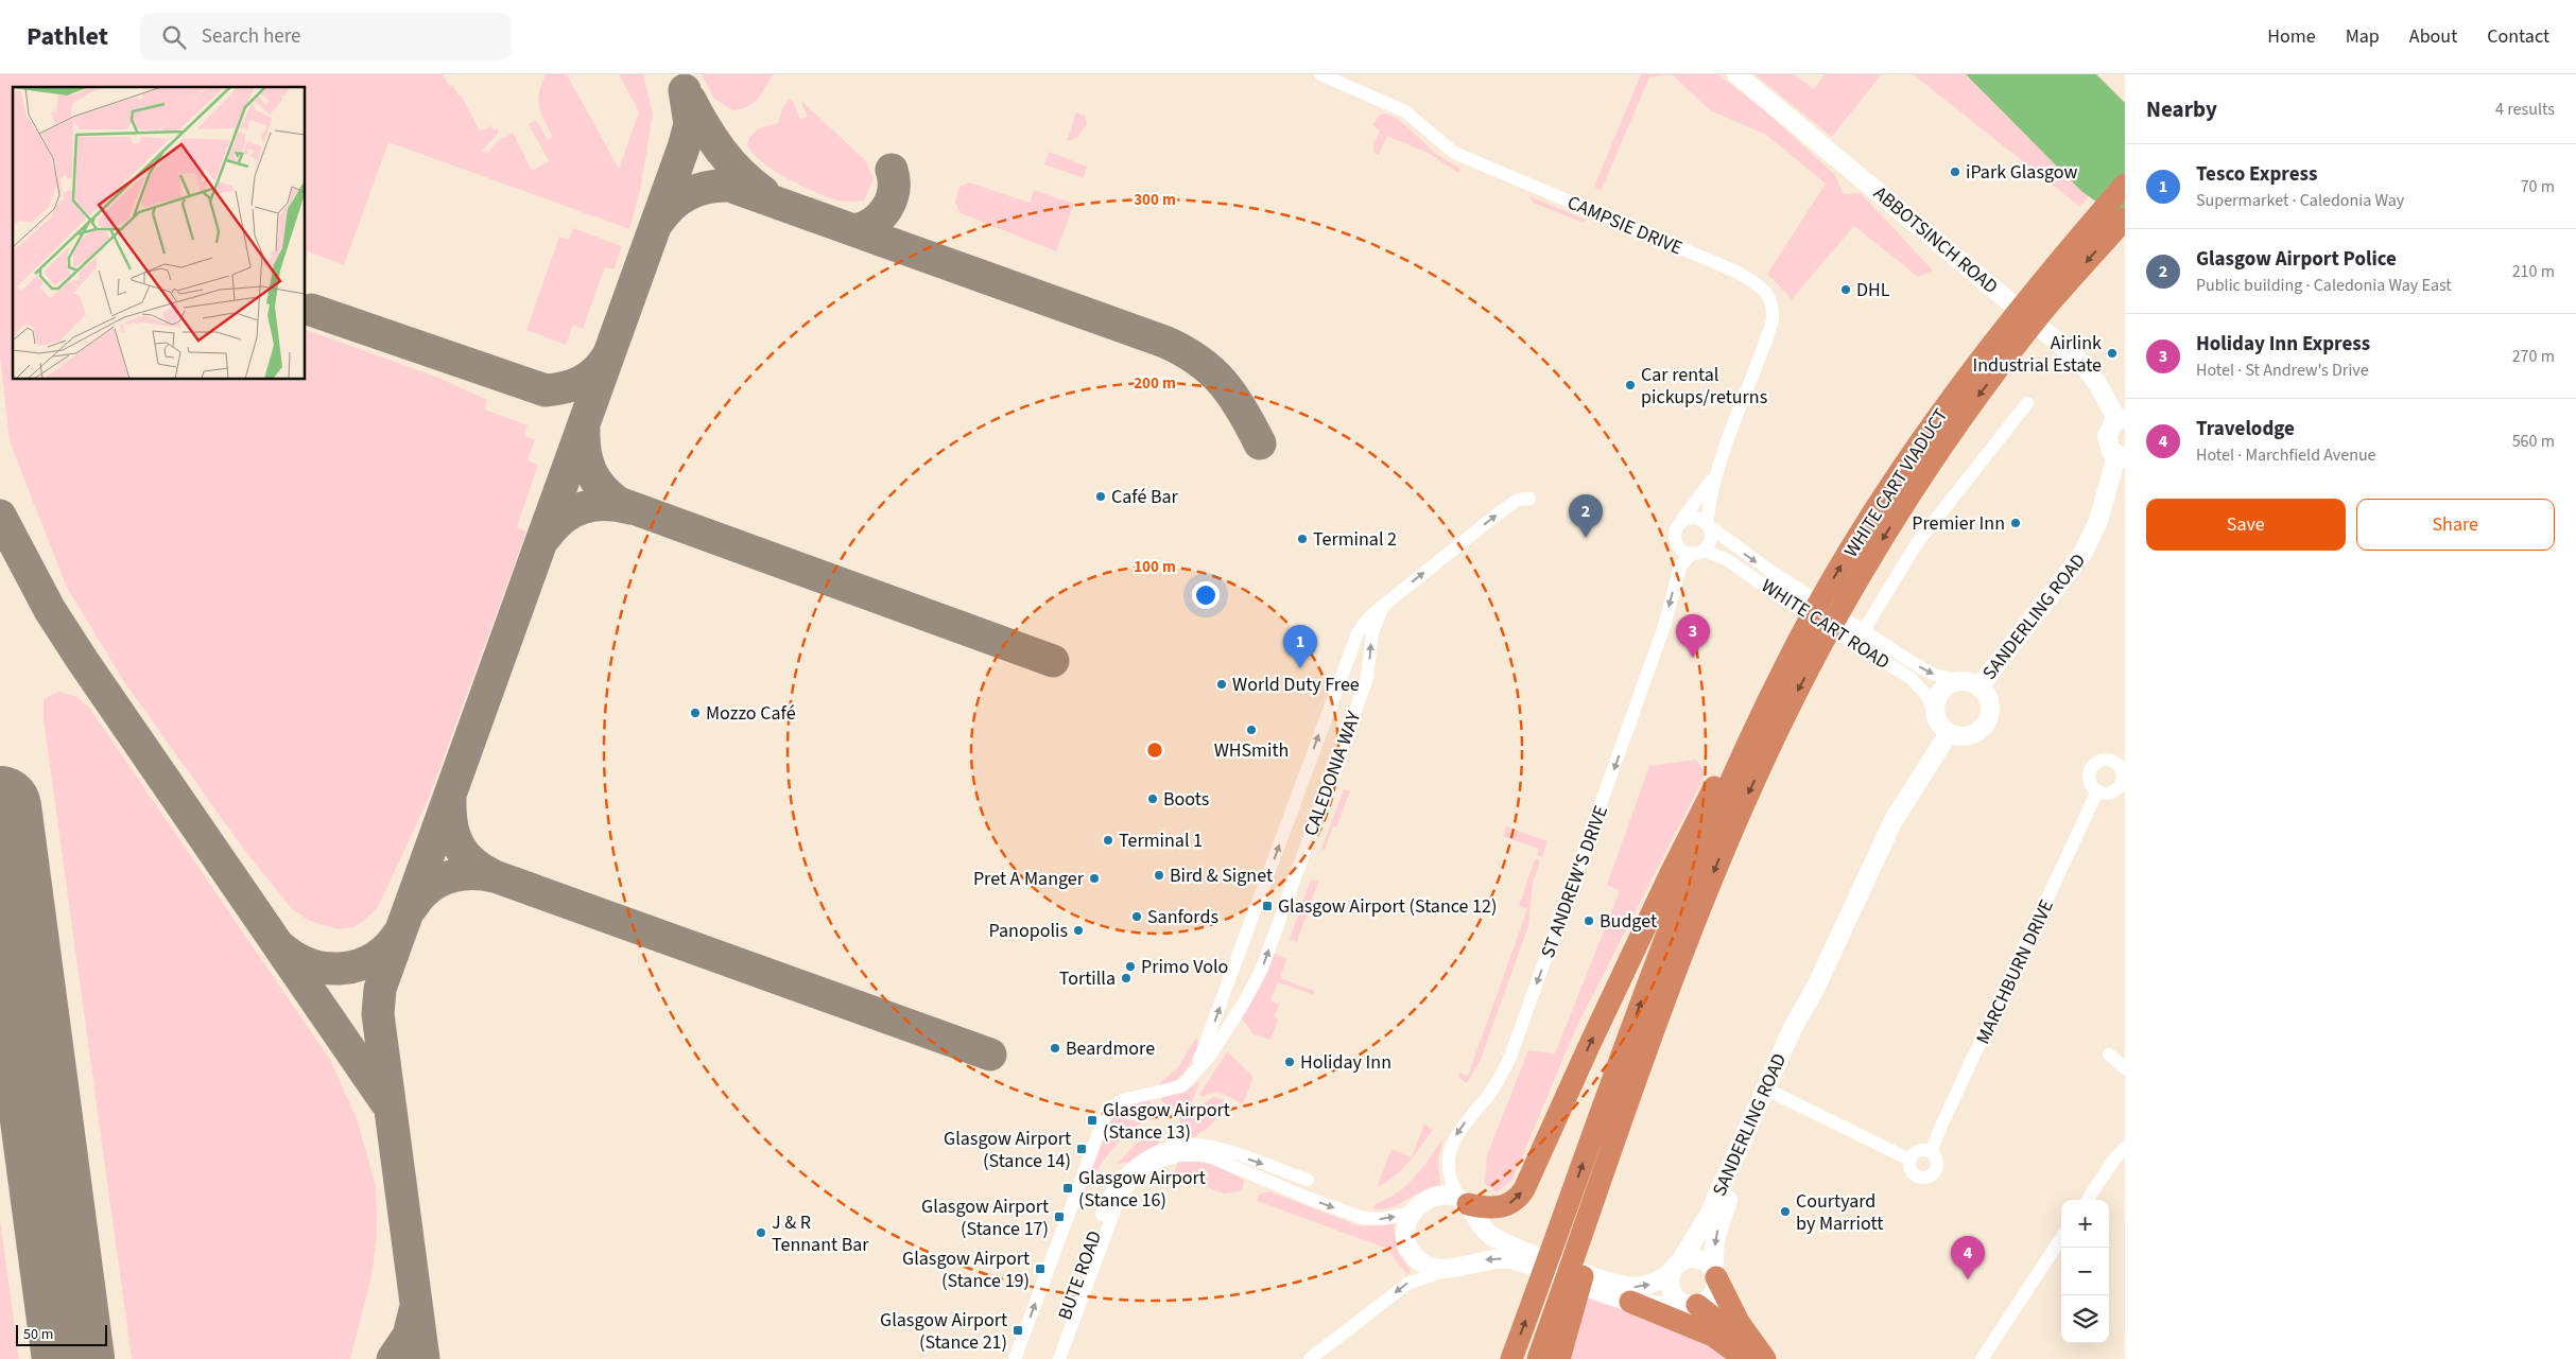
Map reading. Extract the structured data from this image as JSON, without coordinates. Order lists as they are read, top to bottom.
{
  "streets": {
    "highway": ["WHITE CART VIADUCT"],
    "street": [
      "CAMPSIE DRIVE",
      "ABBOTSINCH ROAD",
      "SANDERLING ROAD",
      "WHITE CART ROAD",
      "CALEDONIA WAY",
      "ST ANDREW'S DRIVE",
      "MARCHBURN DRIVE",
      "BUTE ROAD"
    ]
  },
  "crossings": [
    ["CAMPSIE DRIVE", "WHITE CART ROAD"],
    ["CAMPSIE DRIVE", "ST ANDREW'S DRIVE"],
    ["WHITE CART VIADUCT", "WHITE CART ROAD"],
    ["SANDERLING ROAD", "WHITE CART ROAD"],
    ["SANDERLING ROAD", "MARCHBURN DRIVE"],
    ["WHITE CART ROAD", "ST ANDREW'S DRIVE"]
  ],
  "one_way": ["CALEDONIA WAY", "ST ANDREW'S DRIVE"],
  "places": {
    "other": [
      "iPark Glasgow",
      "DHL",
      "Airlink Industrial Estate",
      "Car rental pickups/returns",
      "Café Bar",
      "Premier Inn",
      "Terminal 2",
      "World Duty Free",
      "Mozzo Café",
      "WHSmith",
      "Boots",
      "Terminal 1",
      "Bird & Signet",
      "Pret A Manger",
      "Sanfords",
      "Budget",
      "Panopolis",
      "Primo Volo",
      "Tortilla",
      "Beardmore",
      "Holiday Inn",
      "Courtyard by Marriott",
      "J & R Tennant Bar"
    ],
    "transit": [
      "Glasgow Airport (Stance 12)",
      "Glasgow Airport (Stance 13)",
      "Glasgow Airport (Stance 14)",
      "Glasgow Airport (Stance 16)",
      "Glasgow Airport (Stance 17)",
      "Glasgow Airport (Stance 19)",
      "Glasgow Airport (Stance 21)"
    ]
  },
  "scale_bar": "50 m",
  "page": {
    "header": "Pathlet",
    "search": "Search here",
    "nav": [
      "Home",
      "Map",
      "About",
      "Contact"
    ],
    "heading": ["Nearby", "4 results"],
    "list": [
      {
        "mark": "1",
        "name": "Tesco Express",
        "note": "Supermarket · Caledonia Way",
        "value": "70 m"
      },
      {
        "mark": "2",
        "name": "Glasgow Airport Police",
        "note": "Public building · Caledonia Way East",
        "value": "210 m"
      },
      {
        "mark": "3",
        "name": "Holiday Inn Express",
        "note": "Hotel · St Andrew's Drive",
        "value": "270 m"
      },
      {
        "mark": "4",
        "name": "Travelodge",
        "note": "Hotel · Marchfield Avenue",
        "value": "560 m"
      }
    ],
    "buttons": ["Save", "Share"],
    "pins": [
      "2",
      "3",
      "1",
      "4"
    ],
    "map_buttons": ["+", "−"],
    "scale": "50 m"
  },
  "rings": ["300 m", "200 m", "100 m"]
}
